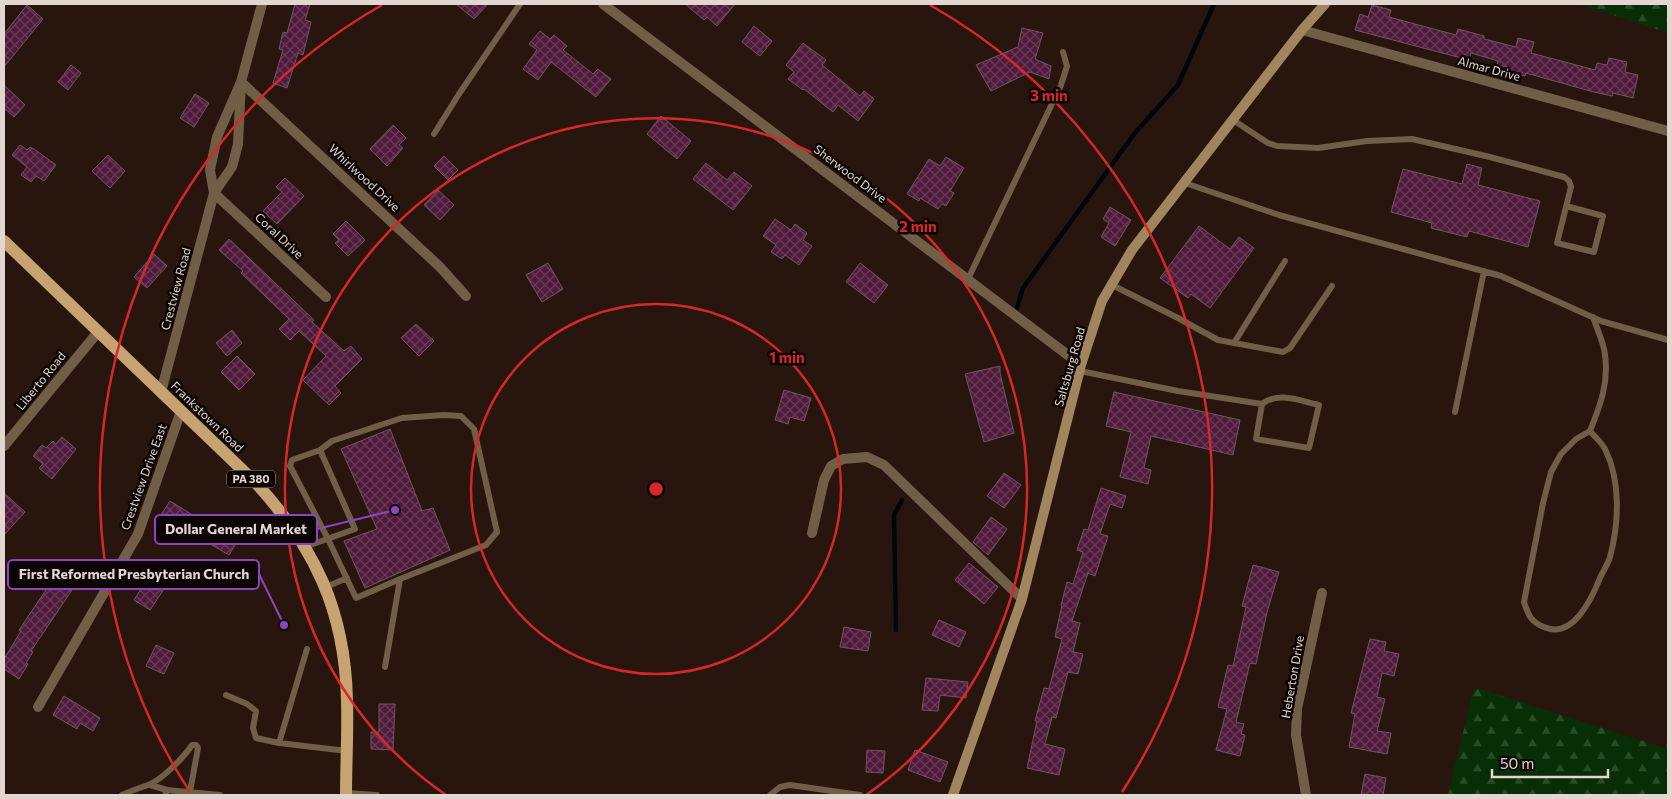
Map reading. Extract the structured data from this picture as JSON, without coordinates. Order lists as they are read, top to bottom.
{
  "streets": {
    "main road": ["Saltsburg Road", "Frankstown Road", "PA 380"],
    "street": [
      "Almar Drive",
      "Sherwood Drive",
      "Whirlwood Drive",
      "Coral Drive",
      "Crestview Road",
      "Liberto Road",
      "Crestview Drive East",
      "Heberton Drive"
    ]
  },
  "crossings": [
    ["Almar Drive", "Saltsburg Road"],
    ["Sherwood Drive", "Saltsburg Road"],
    ["Whirlwood Drive", "Crestview Road"],
    ["Coral Drive", "Crestview Road"],
    ["Crestview Road", "Frankstown Road"],
    ["Liberto Road", "Frankstown Road"],
    ["Frankstown Road", "Crestview Drive East"]
  ],
  "places": ["Dollar General Market", "First Reformed Presbyterian Church"],
  "scale_bar": "50 m",
  "rings": ["3 min", "2 min", "1 min"]
}
